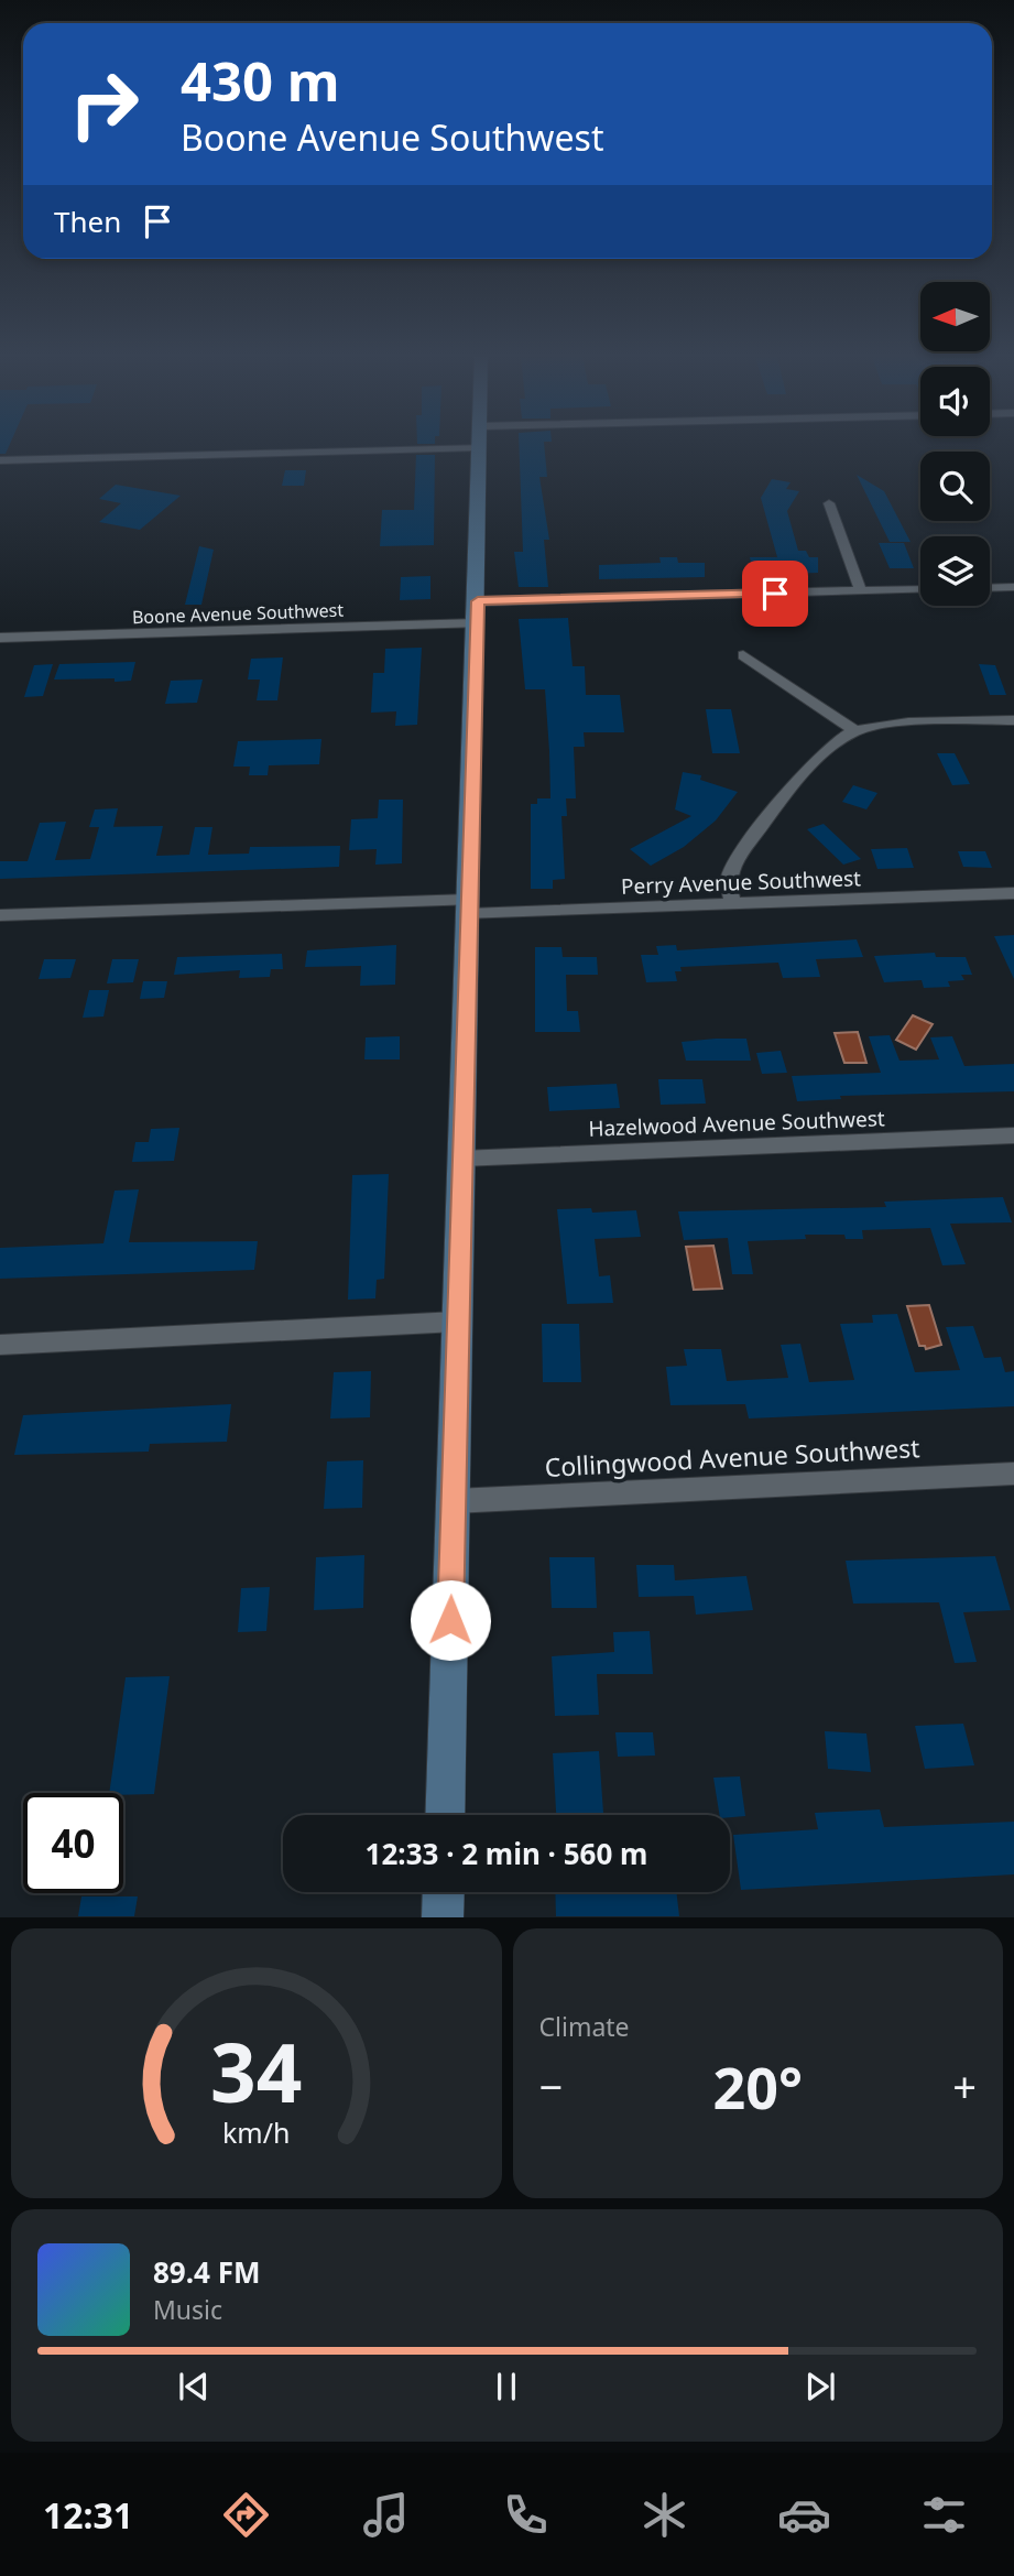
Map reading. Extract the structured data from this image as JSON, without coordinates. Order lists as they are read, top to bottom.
{
  "streets": {
    "street": [
      "Boone Avenue Southwest",
      "Perry Avenue Southwest",
      "Hazelwood Avenue Southwest",
      "Collingwood Avenue Southwest"
    ]
  },
  "north": "left",
  "page": {
    "turn": ["430 m", "Boone Avenue Southwest"],
    "then": "Then",
    "limit": "40",
    "trip": "12:33 · 2 min · 560 m",
    "tile": "Climate",
    "heat": ["−", "20°", "+"],
    "song": ["89.4 FM", "Music"],
    "tabs": "12:31",
    "gauge": ["34", "km/h"]
  }
}
